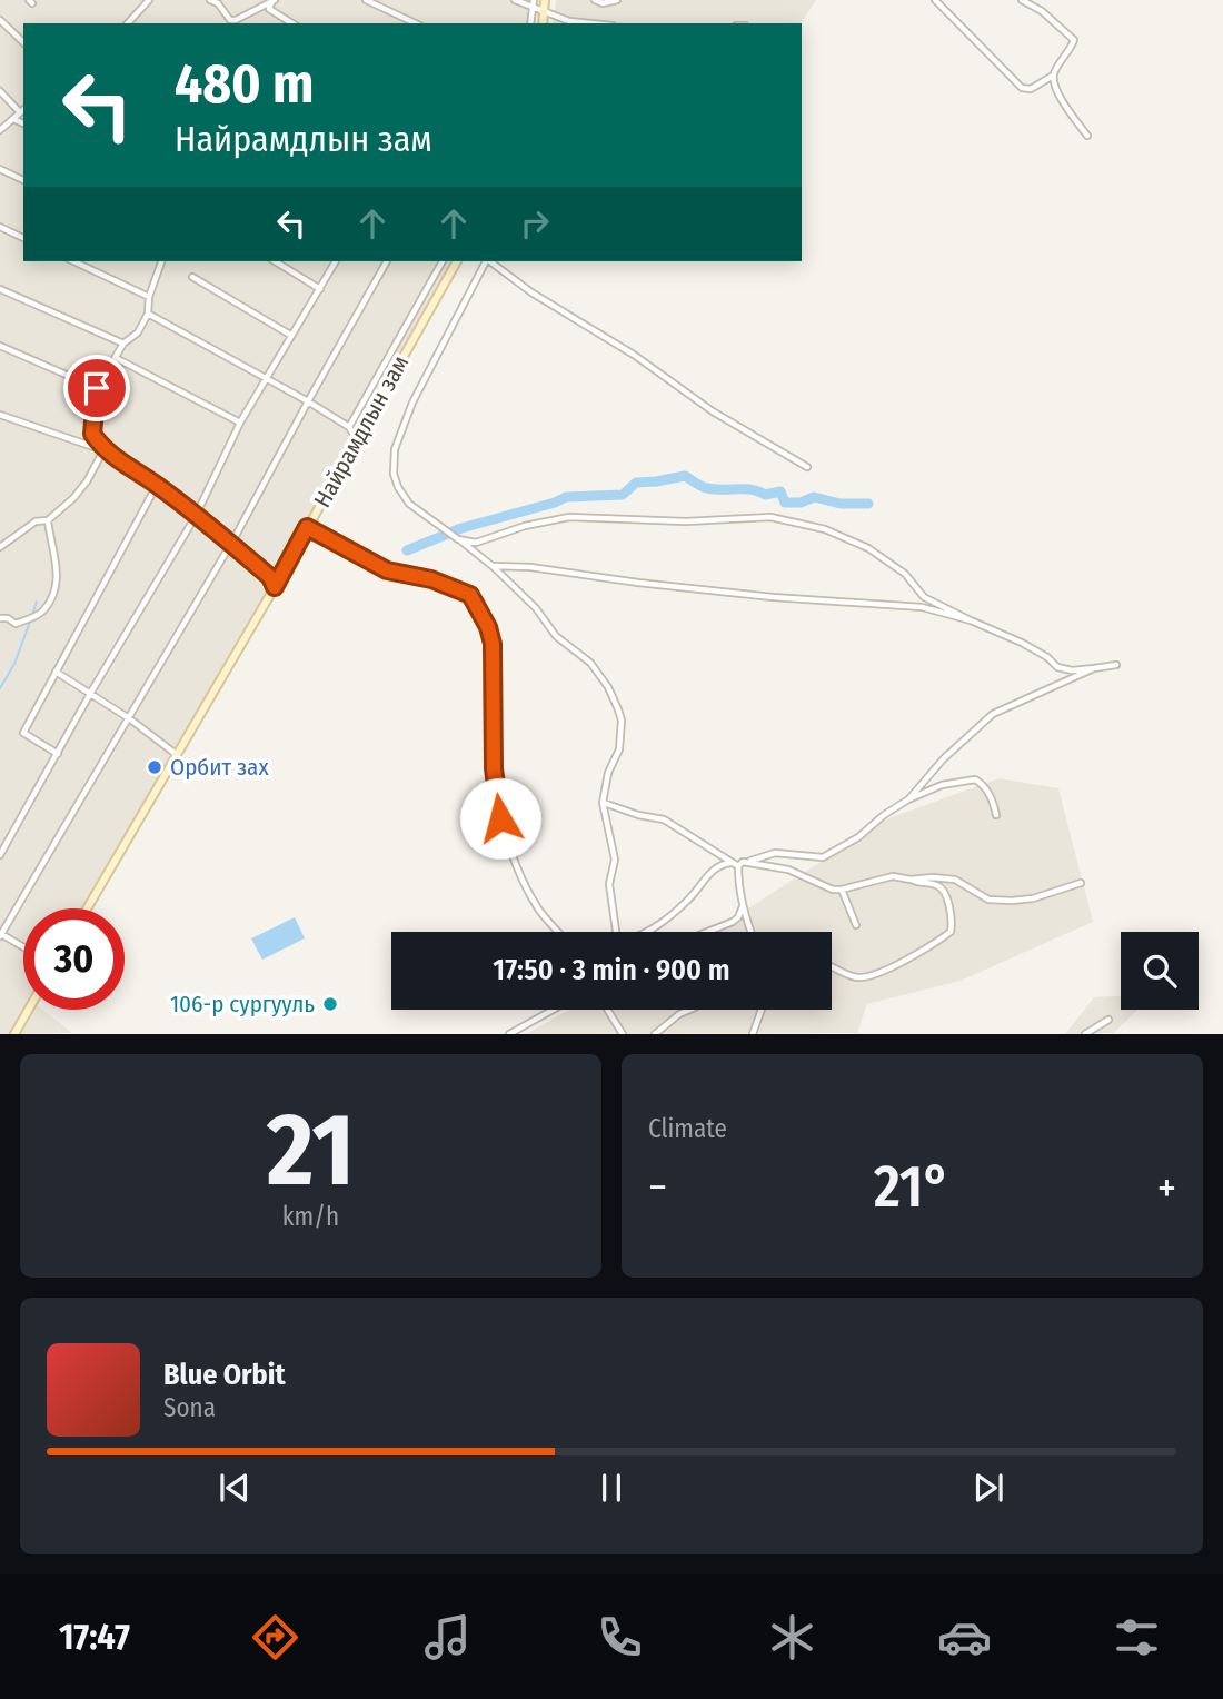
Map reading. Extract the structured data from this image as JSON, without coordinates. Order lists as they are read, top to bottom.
{
  "streets": {
    "main road": ["Найрамдлын зам"]
  },
  "places": ["Орбит зах", "106-р сургууль"],
  "page": {
    "turn": ["480 m", "Найрамдлын зам"],
    "limit": "30",
    "trip": "17:50 · 3 min · 900 m",
    "tile": [
      ["21", "km/h"],
      "Climate"
    ],
    "heat": ["−", "21°", "+"],
    "song": ["Blue Orbit", "Sona"],
    "tabs": "17:47"
  }
}
